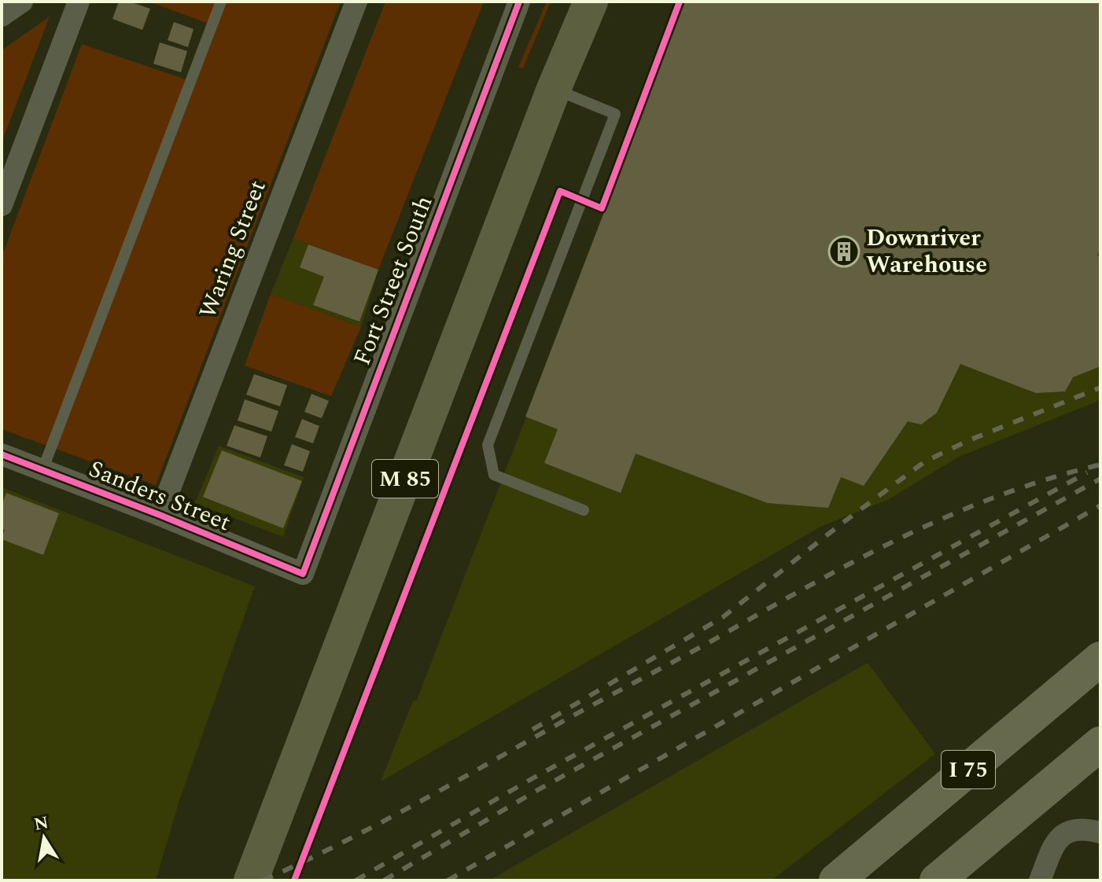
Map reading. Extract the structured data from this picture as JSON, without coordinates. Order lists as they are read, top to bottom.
{
  "streets": {
    "highway": ["I 75"],
    "main road": ["M 85"],
    "street": ["Waring Street", "Fort Street South", "Sanders Street"]
  },
  "crossings": [
    ["Waring Street", "Sanders Street"],
    ["Fort Street South", "Sanders Street"]
  ],
  "places": {
    "building": ["Downriver Warehouse"]
  },
  "north": "top"
}
